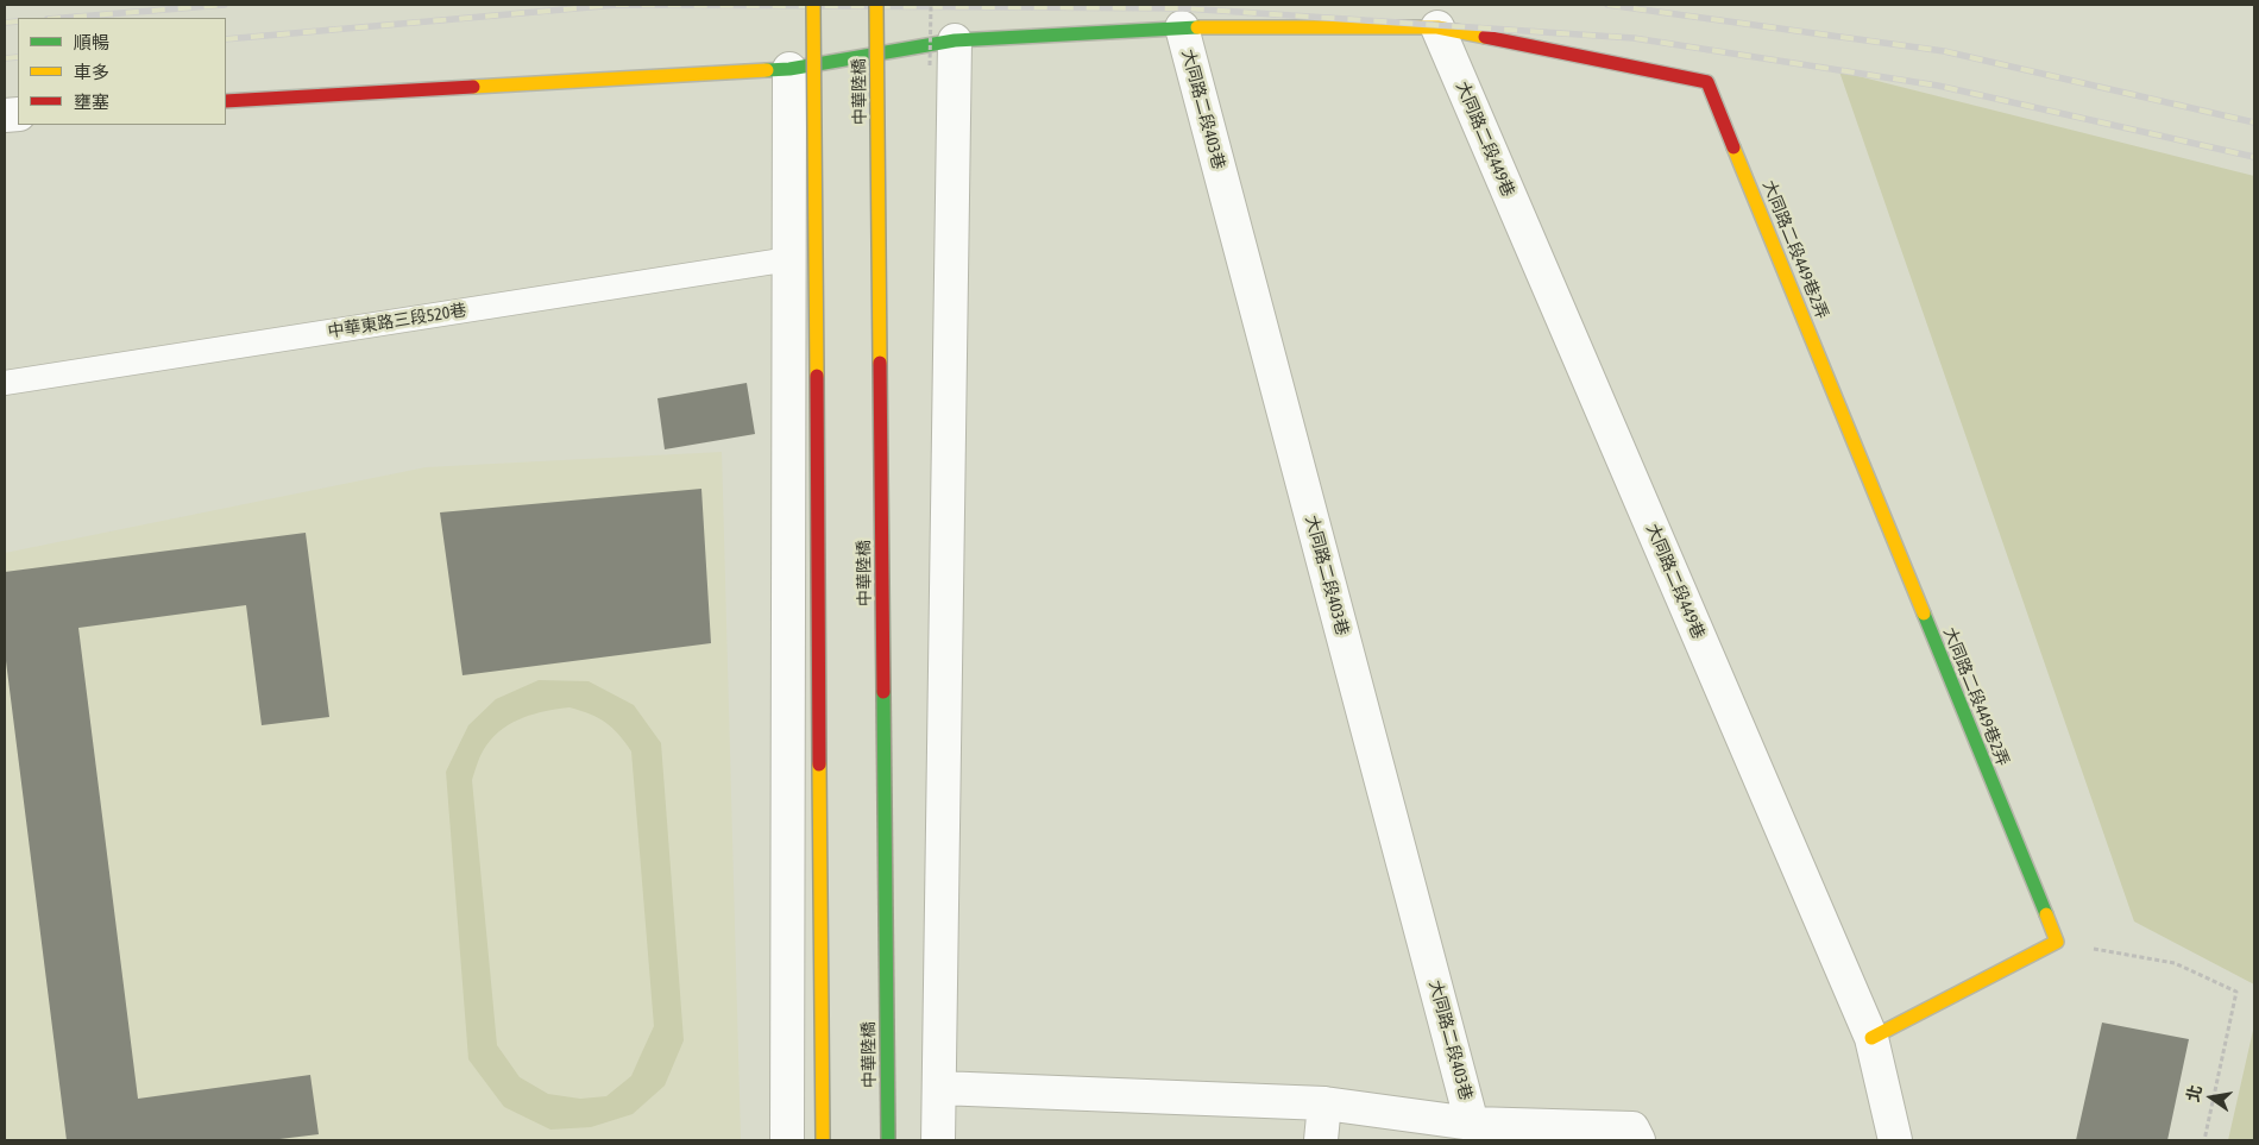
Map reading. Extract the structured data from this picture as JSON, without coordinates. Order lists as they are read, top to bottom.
{
  "streets": {
    "street": [
      "中華陸橋",
      "大同路二段403巷",
      "大同路二段449巷",
      "大同路二段449巷2弄"
    ],
    "lane": ["中華東路三段520巷"]
  },
  "crossings": [
    ["大同路二段403巷", "大同路二段449巷2弄"],
    ["大同路二段449巷", "大同路二段449巷2弄"]
  ],
  "legend": ["順暢", "車多", "壅塞"],
  "north": "left"
}
